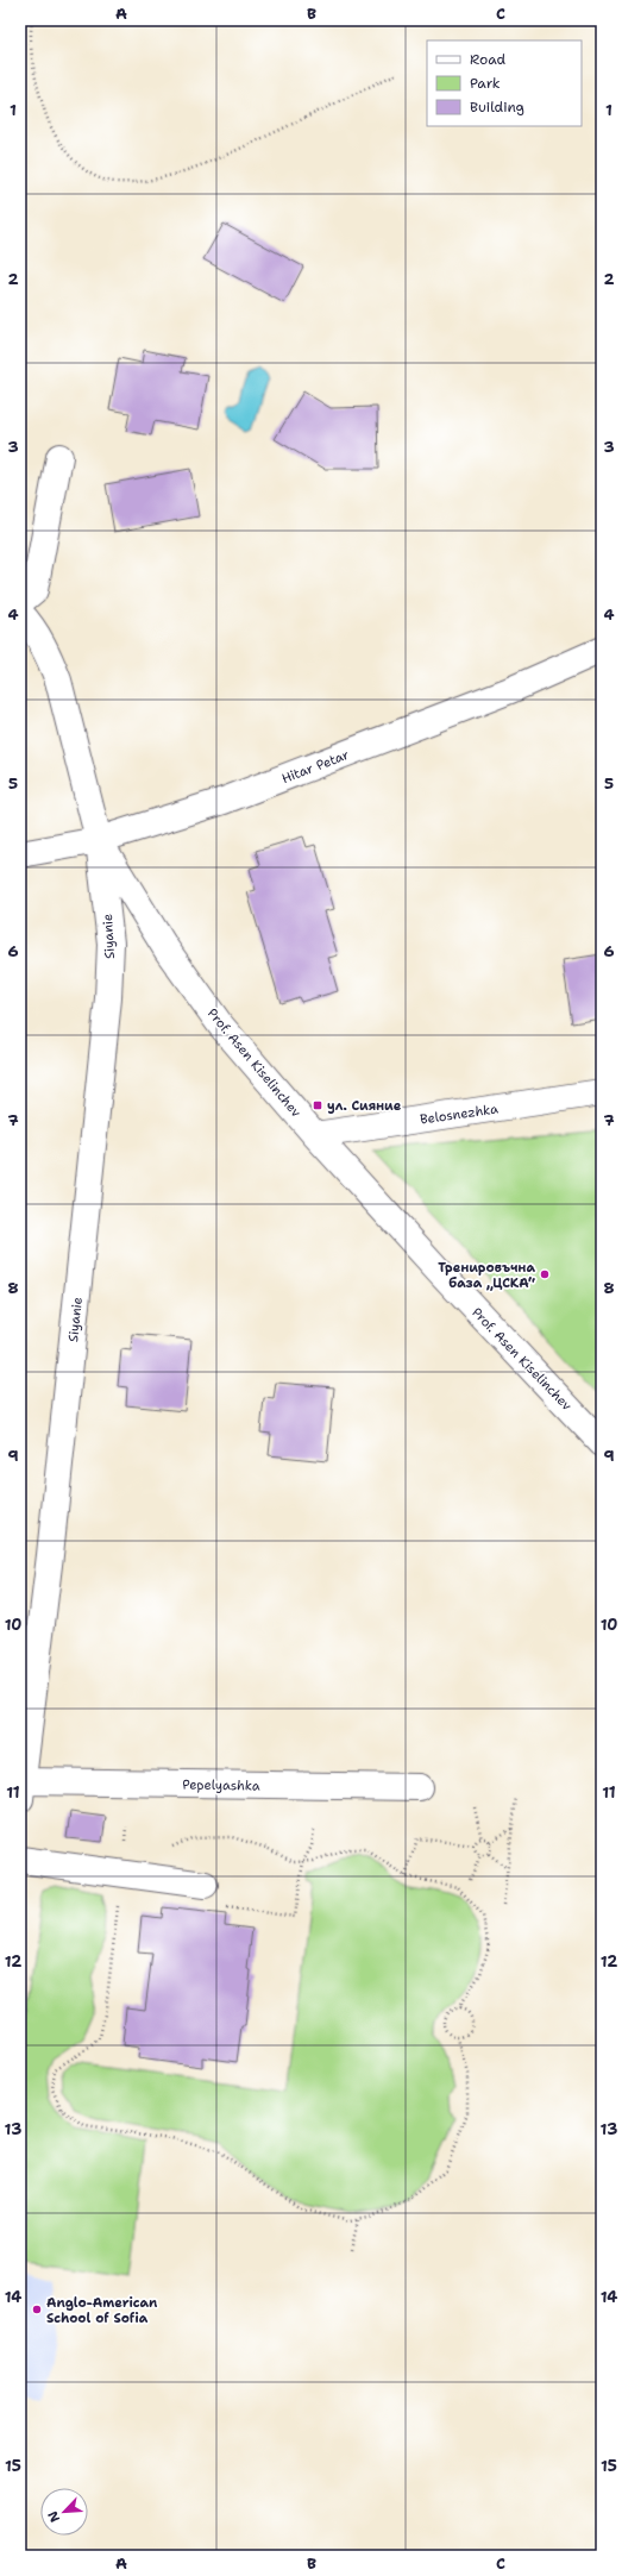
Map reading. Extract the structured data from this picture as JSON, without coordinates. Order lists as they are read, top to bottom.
{
  "streets": {
    "street": [
      "Hitar Petar",
      "Siyanie",
      "Prof. Asen Kiselinchev",
      "Belosnezhka",
      "Pepelyashka"
    ]
  },
  "crossings": [
    ["Hitar Petar", "Siyanie"],
    ["Hitar Petar", "Prof. Asen Kiselinchev"],
    ["Siyanie", "Prof. Asen Kiselinchev"],
    ["Siyanie", "Pepelyashka"],
    ["Prof. Asen Kiselinchev", "Belosnezhka"]
  ],
  "places": {
    "transit": ["ул. Сияние"],
    "other": ["Тренировъчна база „ЦСКА“", "Anglo-American School of Sofia"]
  },
  "legend": ["Road", "Park", "Building"],
  "north": "bottom left",
  "grid": {
    "columns": ["A", "B", "C"],
    "rows": [
      "1",
      "2",
      "3",
      "4",
      "5",
      "6",
      "7",
      "8",
      "9",
      "10",
      "11",
      "12",
      "13",
      "14",
      "15"
    ]
  }
}
